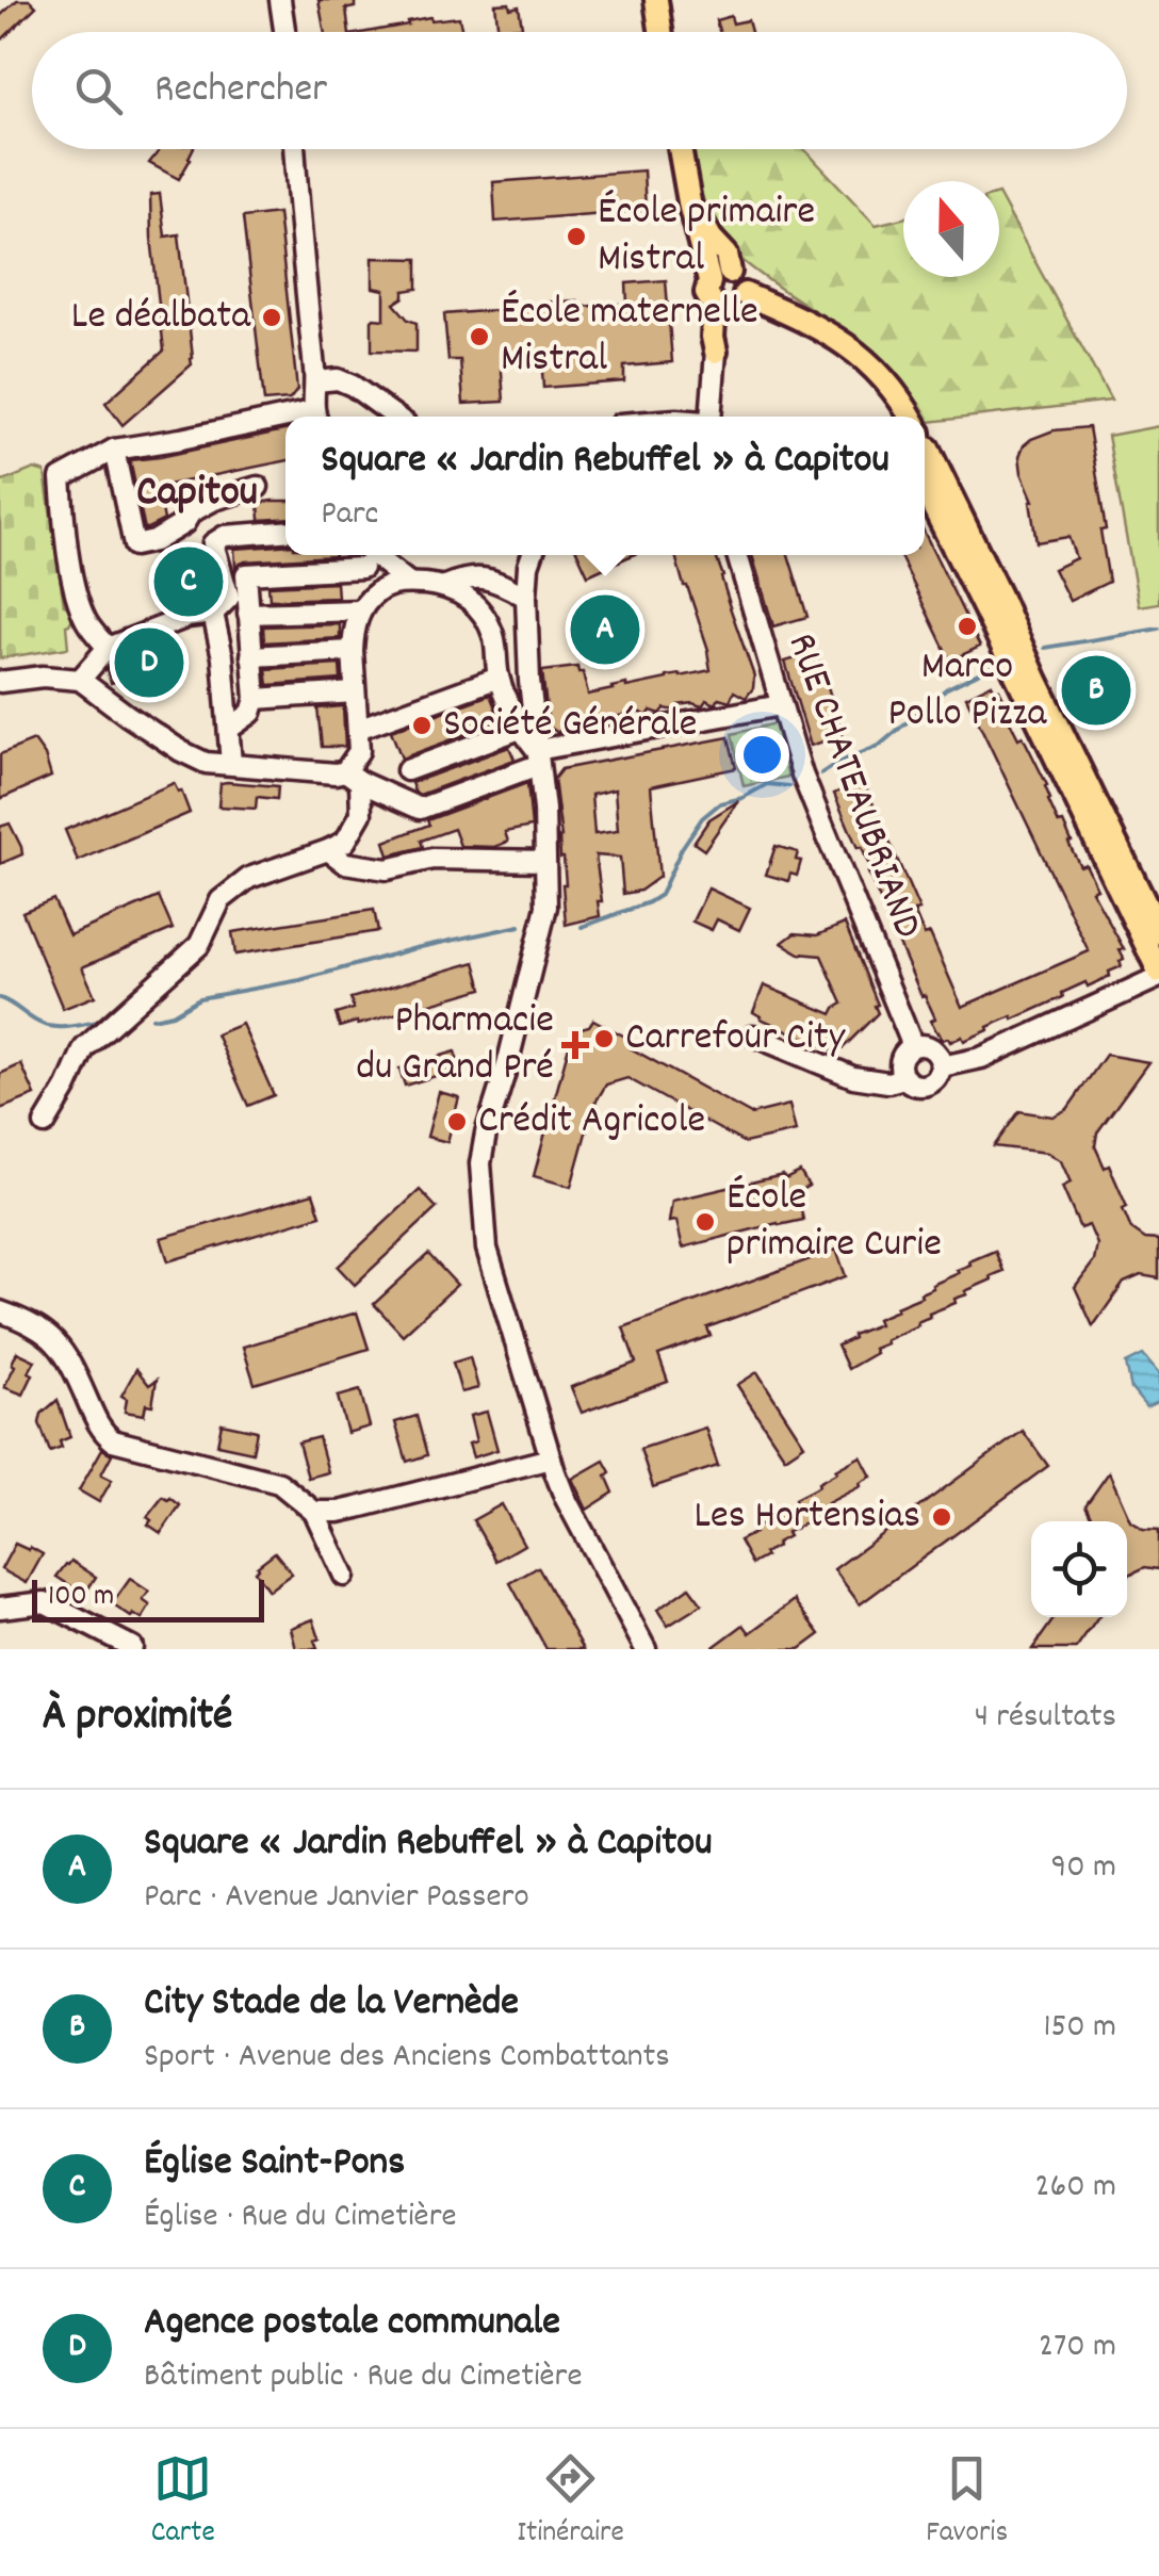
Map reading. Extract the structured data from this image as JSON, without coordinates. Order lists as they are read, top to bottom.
{
  "streets": {
    "street": ["RUE CHATEAUBRIAND"]
  },
  "districts": ["Capitou"],
  "places": {
    "other": [
      "École primaire Mistral",
      "Le déalbata",
      "École maternelle Mistral",
      "Marco Pollo Pizza",
      "Société Générale",
      "Carrefour City",
      "Crédit Agricole",
      "École primaire Curie",
      "Les Hortensias"
    ],
    "health": ["Pharmacie du Grand Pré"]
  },
  "scale_bar": "100 m",
  "north": "top",
  "page": {
    "search": "Rechercher",
    "popup": ["Square « Jardin Rebuffel » à Capitou", "Parc"],
    "pins": [
      "C",
      "A",
      "D",
      "B"
    ],
    "scale": "100 m",
    "heading": ["À proximité", "4 résultats"],
    "list": [
      {
        "mark": "A",
        "name": "Square « Jardin Rebuffel » à Capitou",
        "note": "Parc · Avenue Janvier Passero",
        "value": "90 m"
      },
      {
        "mark": "B",
        "name": "City Stade de la Vernède",
        "note": "Sport · Avenue des Anciens Combattants",
        "value": "150 m"
      },
      {
        "mark": "C",
        "name": "Église Saint-Pons",
        "note": "Église · Rue du Cimetière",
        "value": "260 m"
      },
      {
        "mark": "D",
        "name": "Agence postale communale",
        "note": "Bâtiment public · Rue du Cimetière",
        "value": "270 m"
      }
    ],
    "nav": ["Carte", "Itinéraire", "Favoris"]
  }
}
